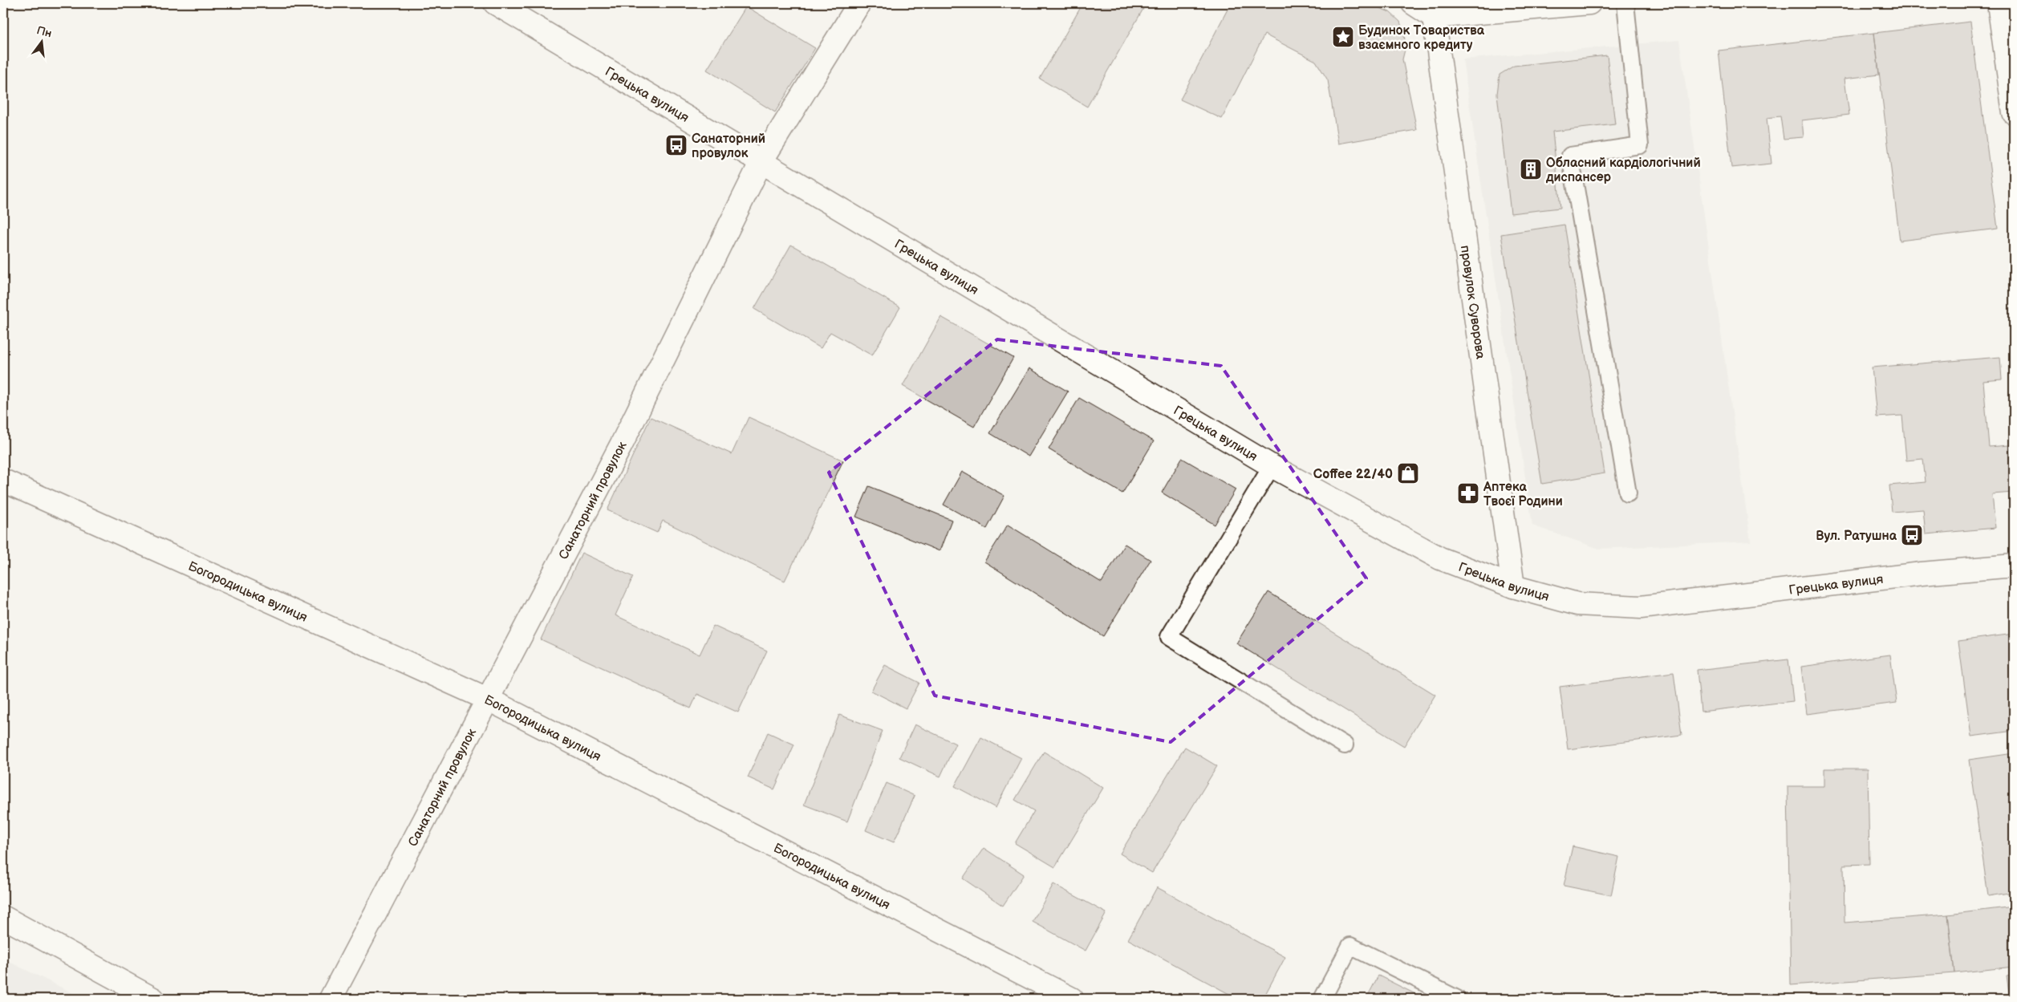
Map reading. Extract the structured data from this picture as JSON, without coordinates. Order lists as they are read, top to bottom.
{
  "streets": {
    "street": [
      "Грецька вулиця",
      "провулок Суворова",
      "Санаторний провулок",
      "Богородицька вулиця"
    ]
  },
  "crossings": [
    ["Грецька вулиця", "провулок Суворова"],
    ["Грецька вулиця", "Санаторний провулок"],
    ["Санаторний провулок", "Богородицька вулиця"]
  ],
  "places": {
    "place": ["Будинок Товариства взаємного кредиту"],
    "bus stop": ["Санаторний провулок", "Вул. Ратушна"],
    "building": ["Обласний кардіологічний диспансер"],
    "shop": ["Coffee 22/40"],
    "pharmacy": ["Аптека Твоєї Родини"]
  },
  "north": "top"
}
